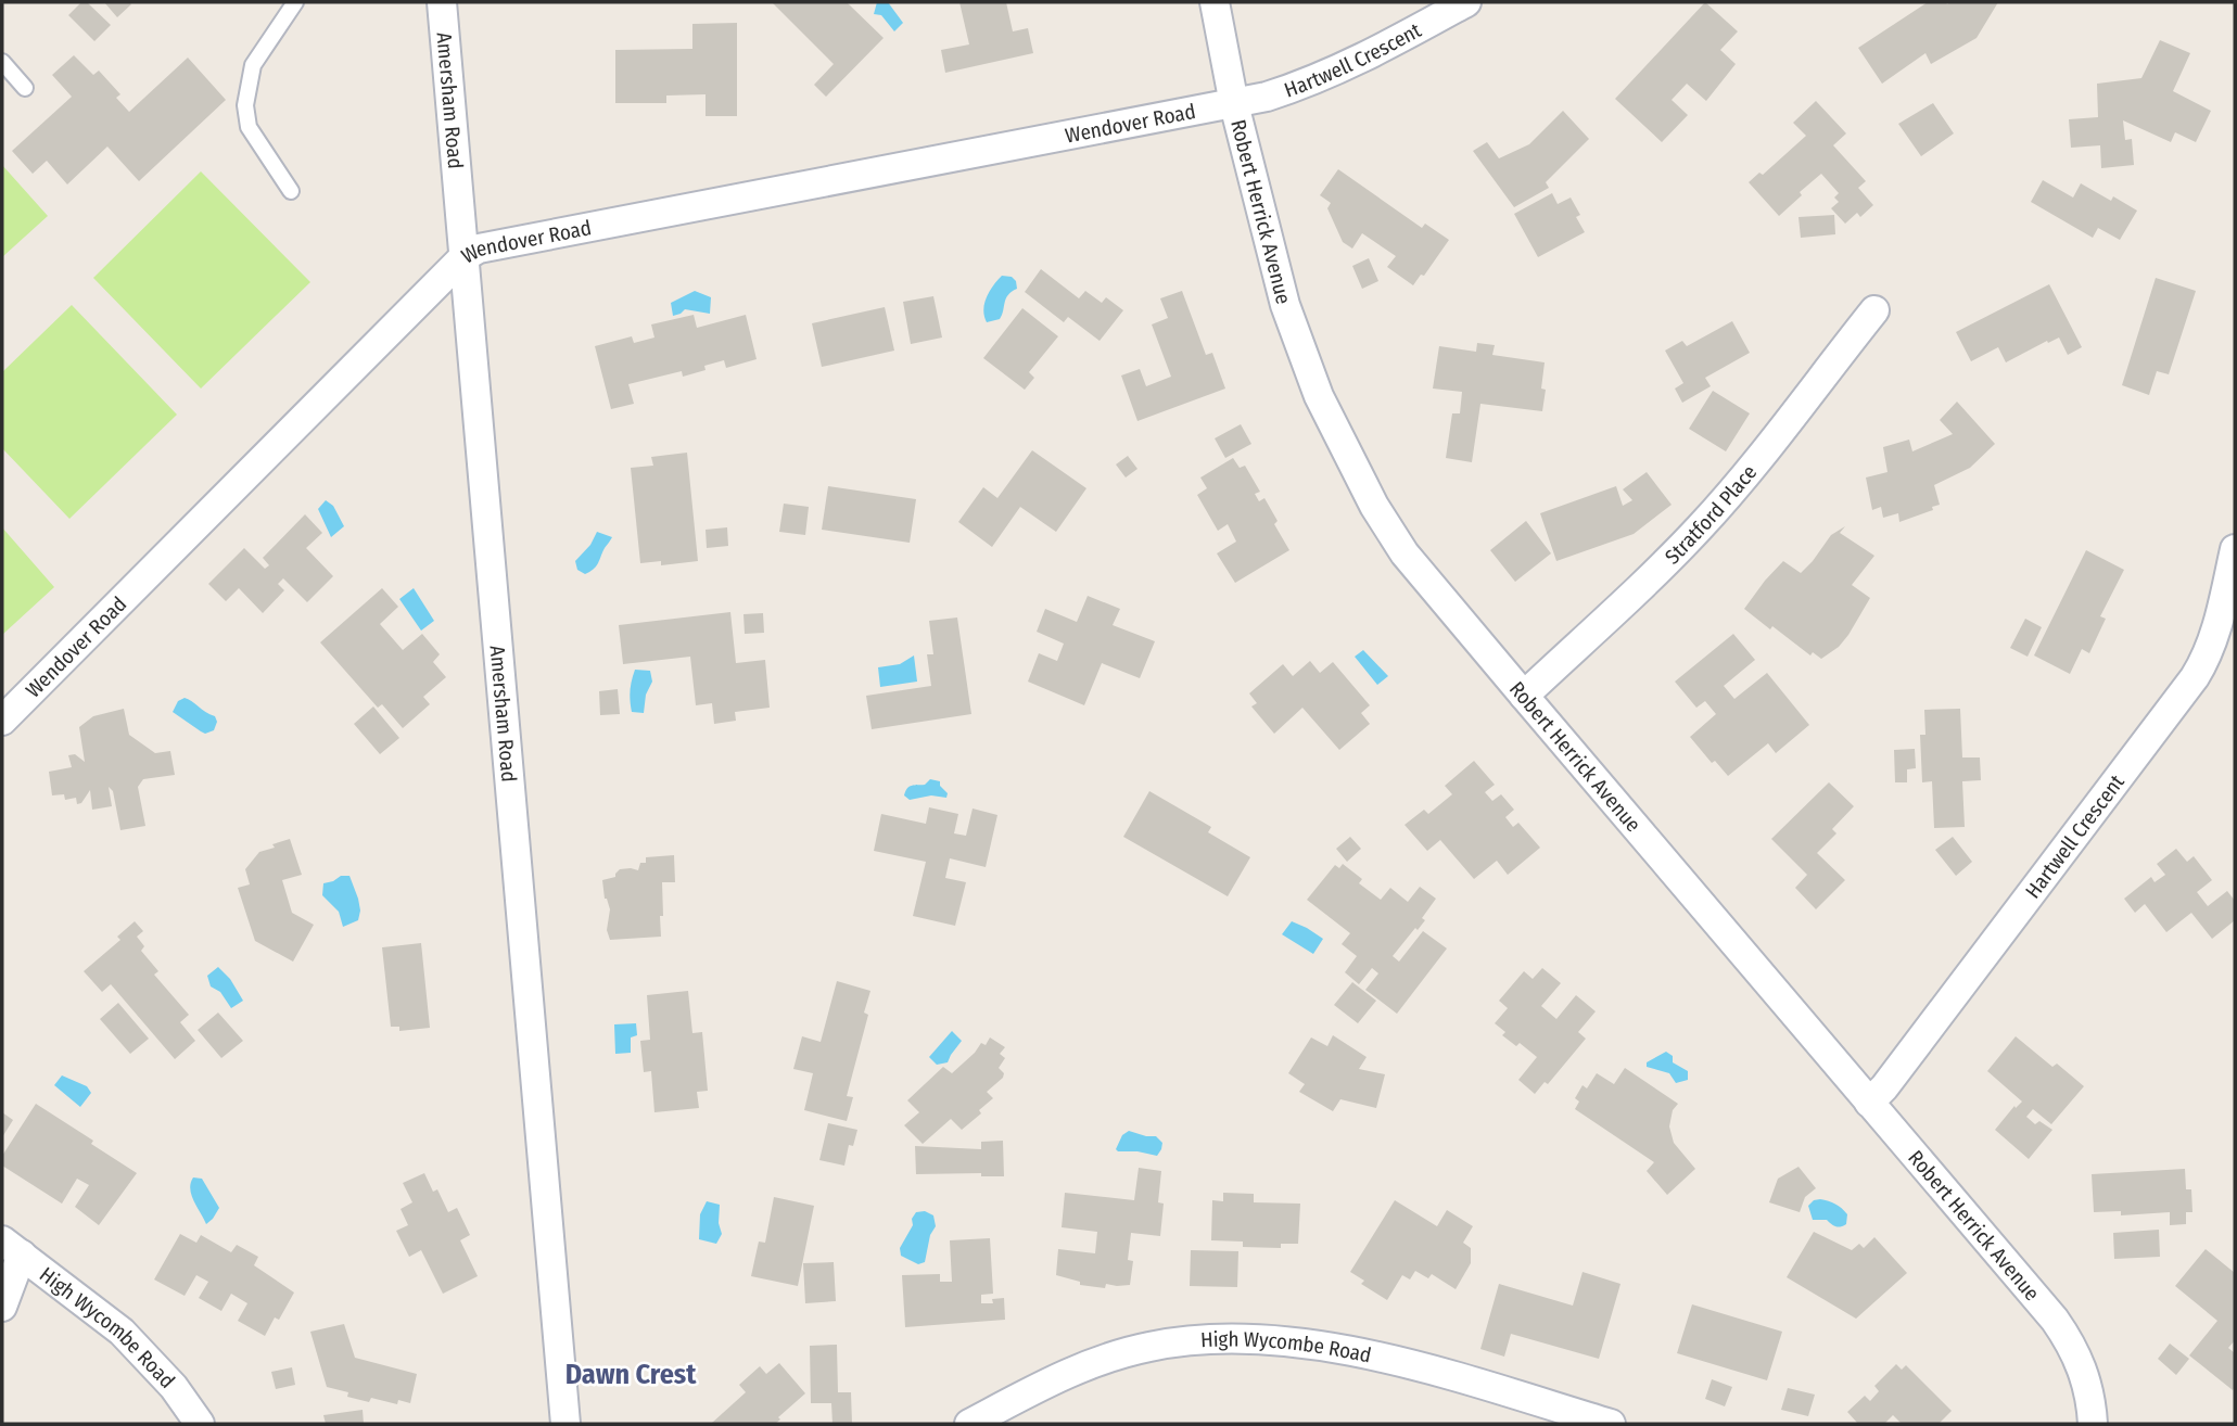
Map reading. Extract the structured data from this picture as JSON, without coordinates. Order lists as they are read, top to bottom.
{
  "streets": {
    "street": [
      "Hartwell Crescent",
      "Amersham Road",
      "Wendover Road",
      "Robert Herrick Avenue",
      "Stratford Place",
      "High Wycombe Road"
    ]
  },
  "crossings": [
    ["Hartwell Crescent", "Wendover Road"],
    ["Hartwell Crescent", "Robert Herrick Avenue"],
    ["Amersham Road", "Wendover Road"],
    ["Wendover Road", "Robert Herrick Avenue"],
    ["Robert Herrick Avenue", "Stratford Place"]
  ],
  "districts": ["Dawn Crest"]
}
